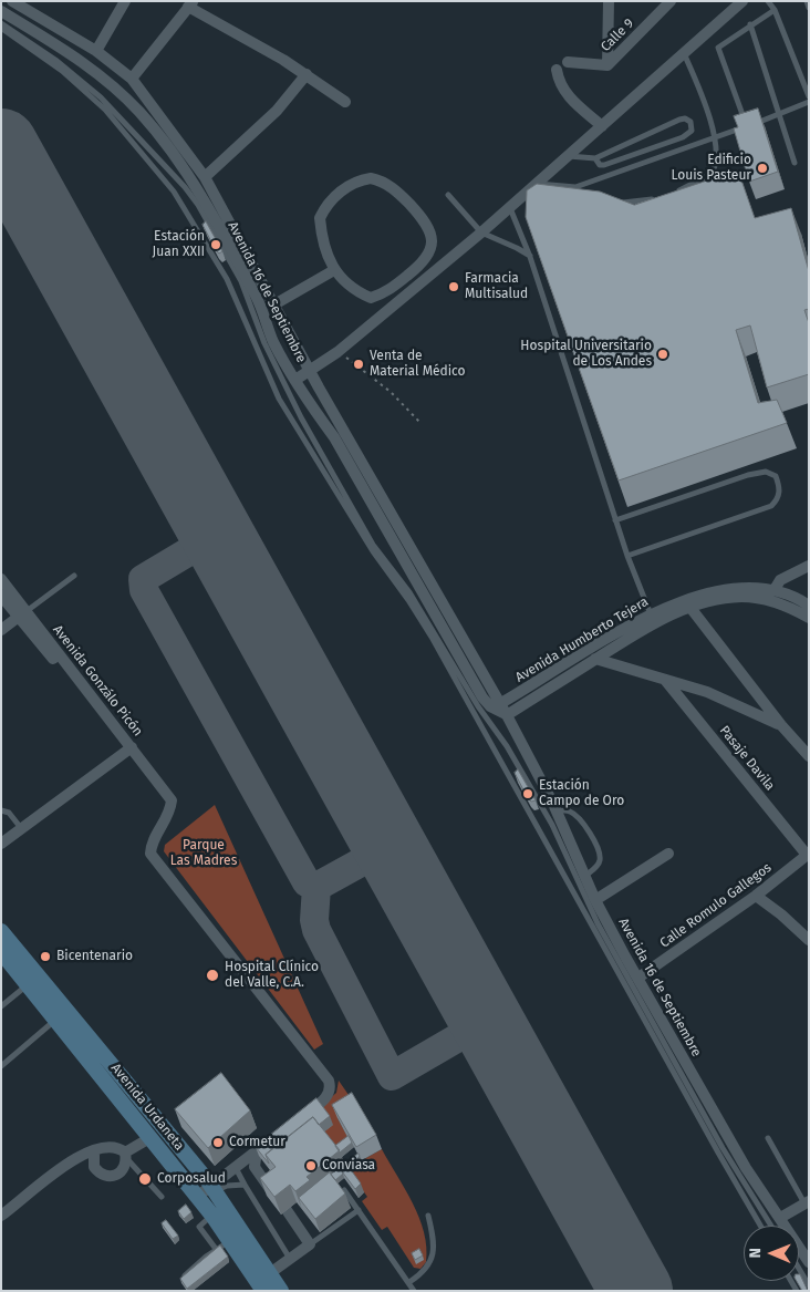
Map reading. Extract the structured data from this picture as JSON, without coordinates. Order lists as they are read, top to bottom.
{
  "streets": {
    "street": [
      "Calle 9",
      "Avenida 16 de Septiembre",
      "Avenida Humberto Tejera",
      "Avenida Gonzálo Picón",
      "Pasaje Davila",
      "Calle Romulo Gallegos",
      "Avenida Urdaneta"
    ]
  },
  "crossings": [
    ["Avenida 16 de Septiembre", "Avenida Humberto Tejera"],
    ["Avenida 16 de Septiembre", "Calle Romulo Gallegos"],
    ["Pasaje Davila", "Calle Romulo Gallegos"]
  ],
  "parks": ["Parque Las Madres"],
  "places": [
    "Edificio Louis Pasteur",
    "Estación Juan XXII",
    "Farmacia Multisalud",
    "Hospital Universitario de Los Andes",
    "Venta de Material Médico",
    "Estación Campo de Oro",
    "Bicentenario",
    "Hospital Clínico del Valle, C.A.",
    "Cormetur",
    "Conviasa",
    "Corposalud"
  ],
  "north": "left"
}
